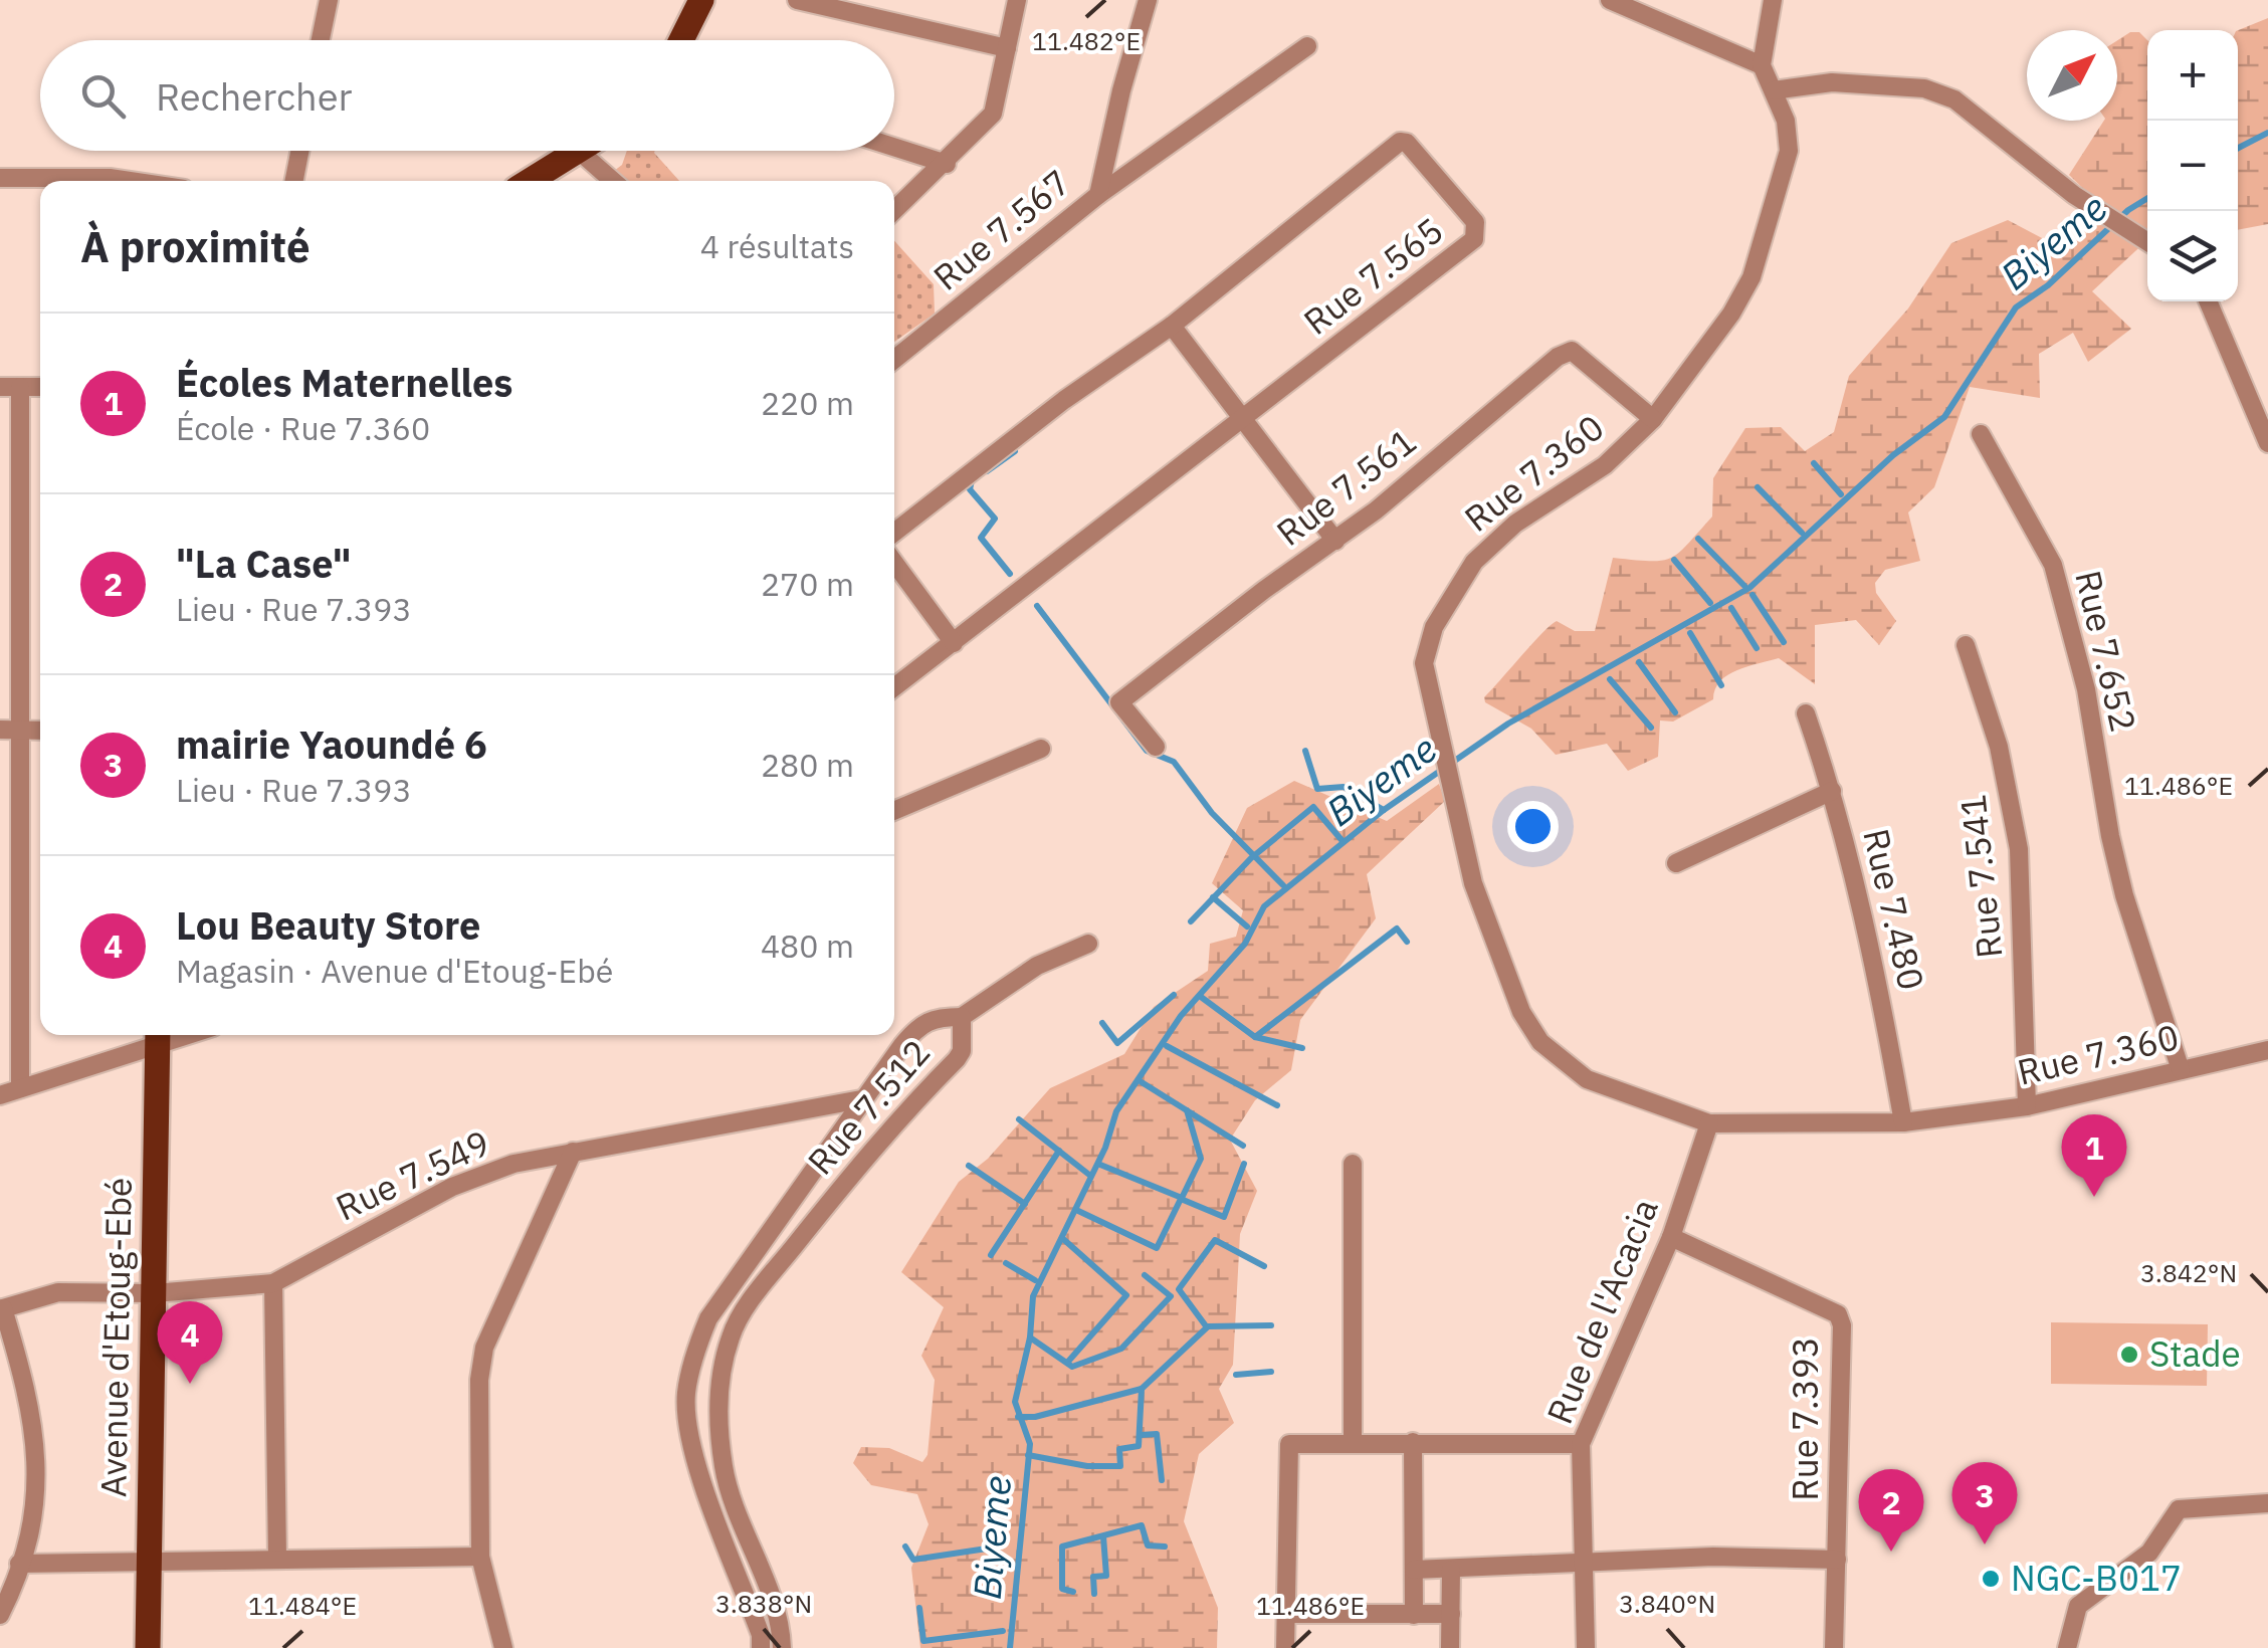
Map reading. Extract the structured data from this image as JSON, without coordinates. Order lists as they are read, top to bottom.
{
  "streets": {
    "main road": ["Avenue d'Etoug-Ebé"],
    "street": [
      "Rue 7.567",
      "Rue 7.565",
      "Rue 7.360",
      "Rue 7.561",
      "Rue 7.652",
      "Rue 7.541",
      "Rue 7.480",
      "Rue 7.512",
      "Rue 7.549",
      "Rue de l'Acacia",
      "Rue 7.393"
    ]
  },
  "crossings": [
    ["Rue 7.360", "Rue 7.561"],
    ["Rue 7.360", "Rue 7.652"],
    ["Rue 7.360", "Rue 7.541"],
    ["Rue 7.360", "Rue 7.480"],
    ["Rue 7.360", "Rue de l'Acacia"],
    ["Rue 7.512", "Rue 7.549"],
    ["Rue 7.549", "Avenue d'Etoug-Ebé"],
    ["Rue de l'Acacia", "Rue 7.393"]
  ],
  "water": ["Biyeme"],
  "places": ["Stade", "NGC-B017"],
  "north": "top right",
  "page": {
    "map_buttons": ["+", "−"],
    "search": "Rechercher",
    "heading": ["À proximité", "4 résultats"],
    "list": [
      {
        "mark": "1",
        "name": "Écoles Maternelles",
        "note": "École · Rue 7.360",
        "value": "220 m"
      },
      {
        "mark": "2",
        "name": "\"La Case\"",
        "note": "Lieu · Rue 7.393",
        "value": "270 m"
      },
      {
        "mark": "3",
        "name": "mairie Yaoundé 6",
        "note": "Lieu · Rue 7.393",
        "value": "280 m"
      },
      {
        "mark": "4",
        "name": "Lou Beauty Store",
        "note": "Magasin · Avenue d'Etoug-Ebé",
        "value": "480 m"
      }
    ],
    "pins": [
      "1",
      "4",
      "3",
      "2"
    ]
  },
  "coordinates": [
    "11.482°E",
    "11.486°E",
    "3.842°N",
    "3.838°N",
    "3.840°N",
    "11.484°E"
  ]
}
